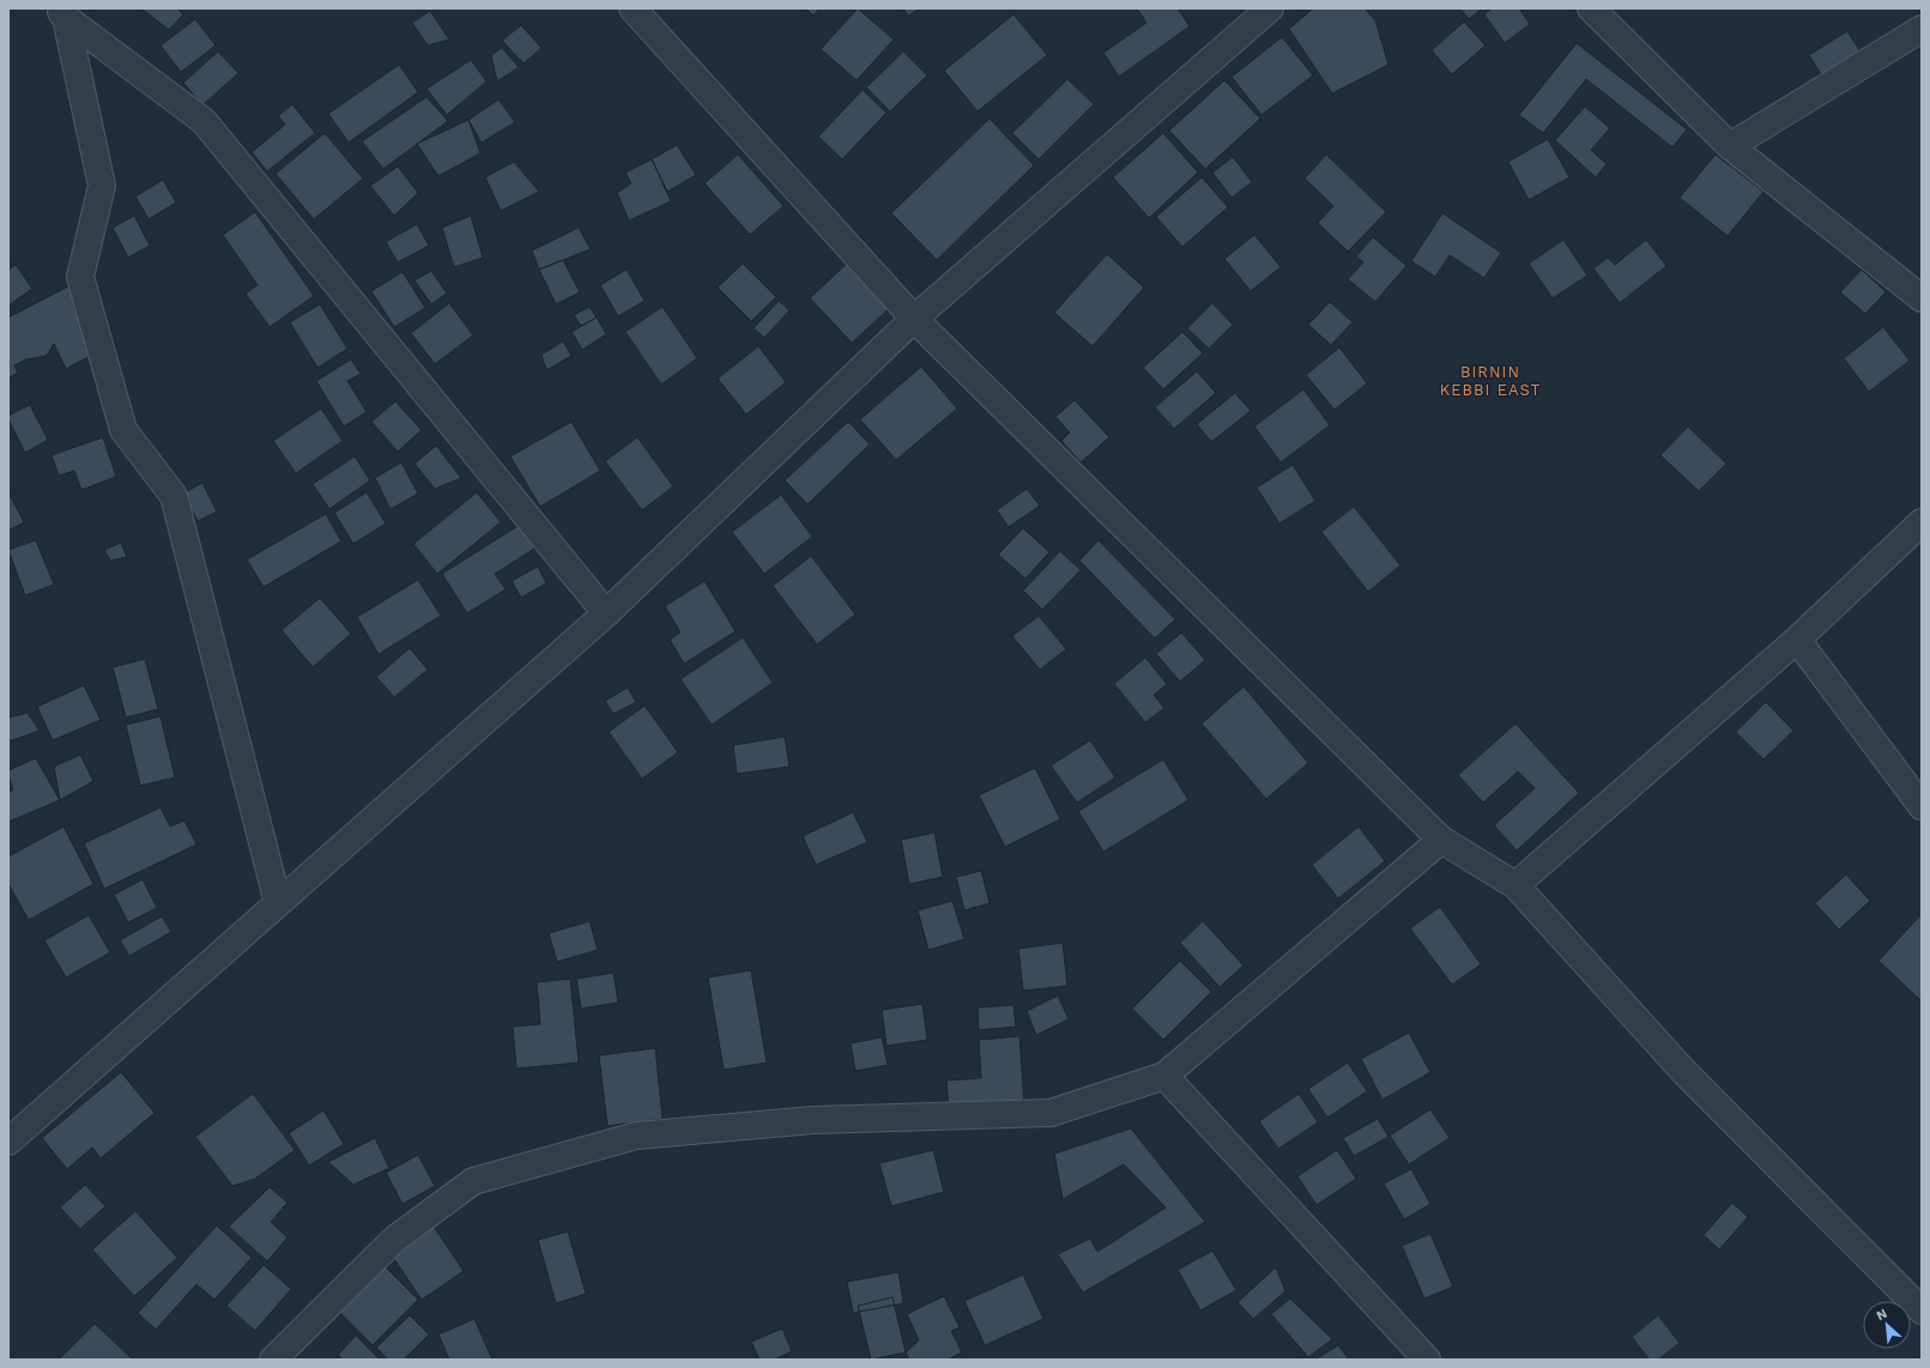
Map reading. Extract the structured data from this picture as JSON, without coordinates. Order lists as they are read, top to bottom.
{
  "districts": ["BIRNIN KEBBI EAST"],
  "north": "top left"
}
